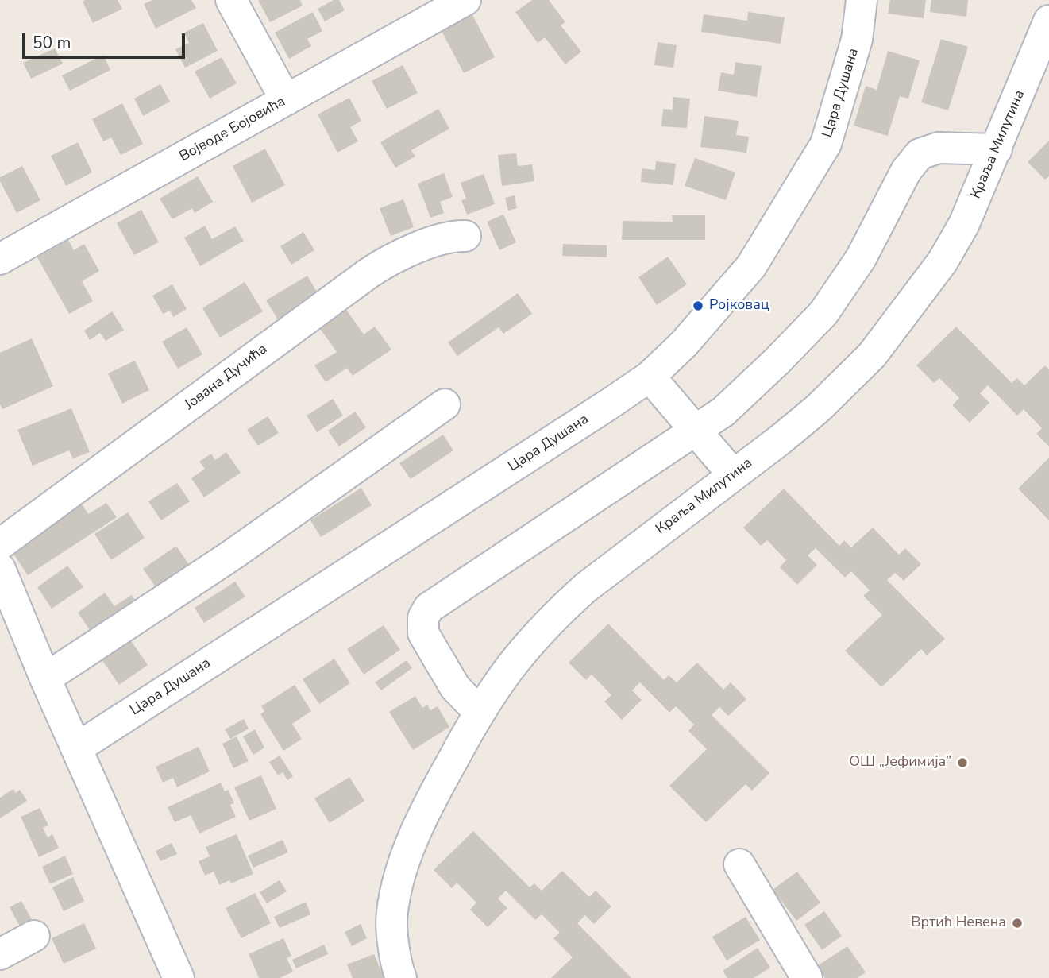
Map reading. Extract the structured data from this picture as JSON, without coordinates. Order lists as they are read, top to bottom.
{
  "streets": {
    "street": [
      "Цара Душана",
      "Војводе Бојовића",
      "Краља Милутина",
      "Јована Дучића"
    ]
  },
  "places": ["Ројковац", "ОШ „Јефимија”", "Вртић Невена"],
  "scale_bar": "50 m"
}
